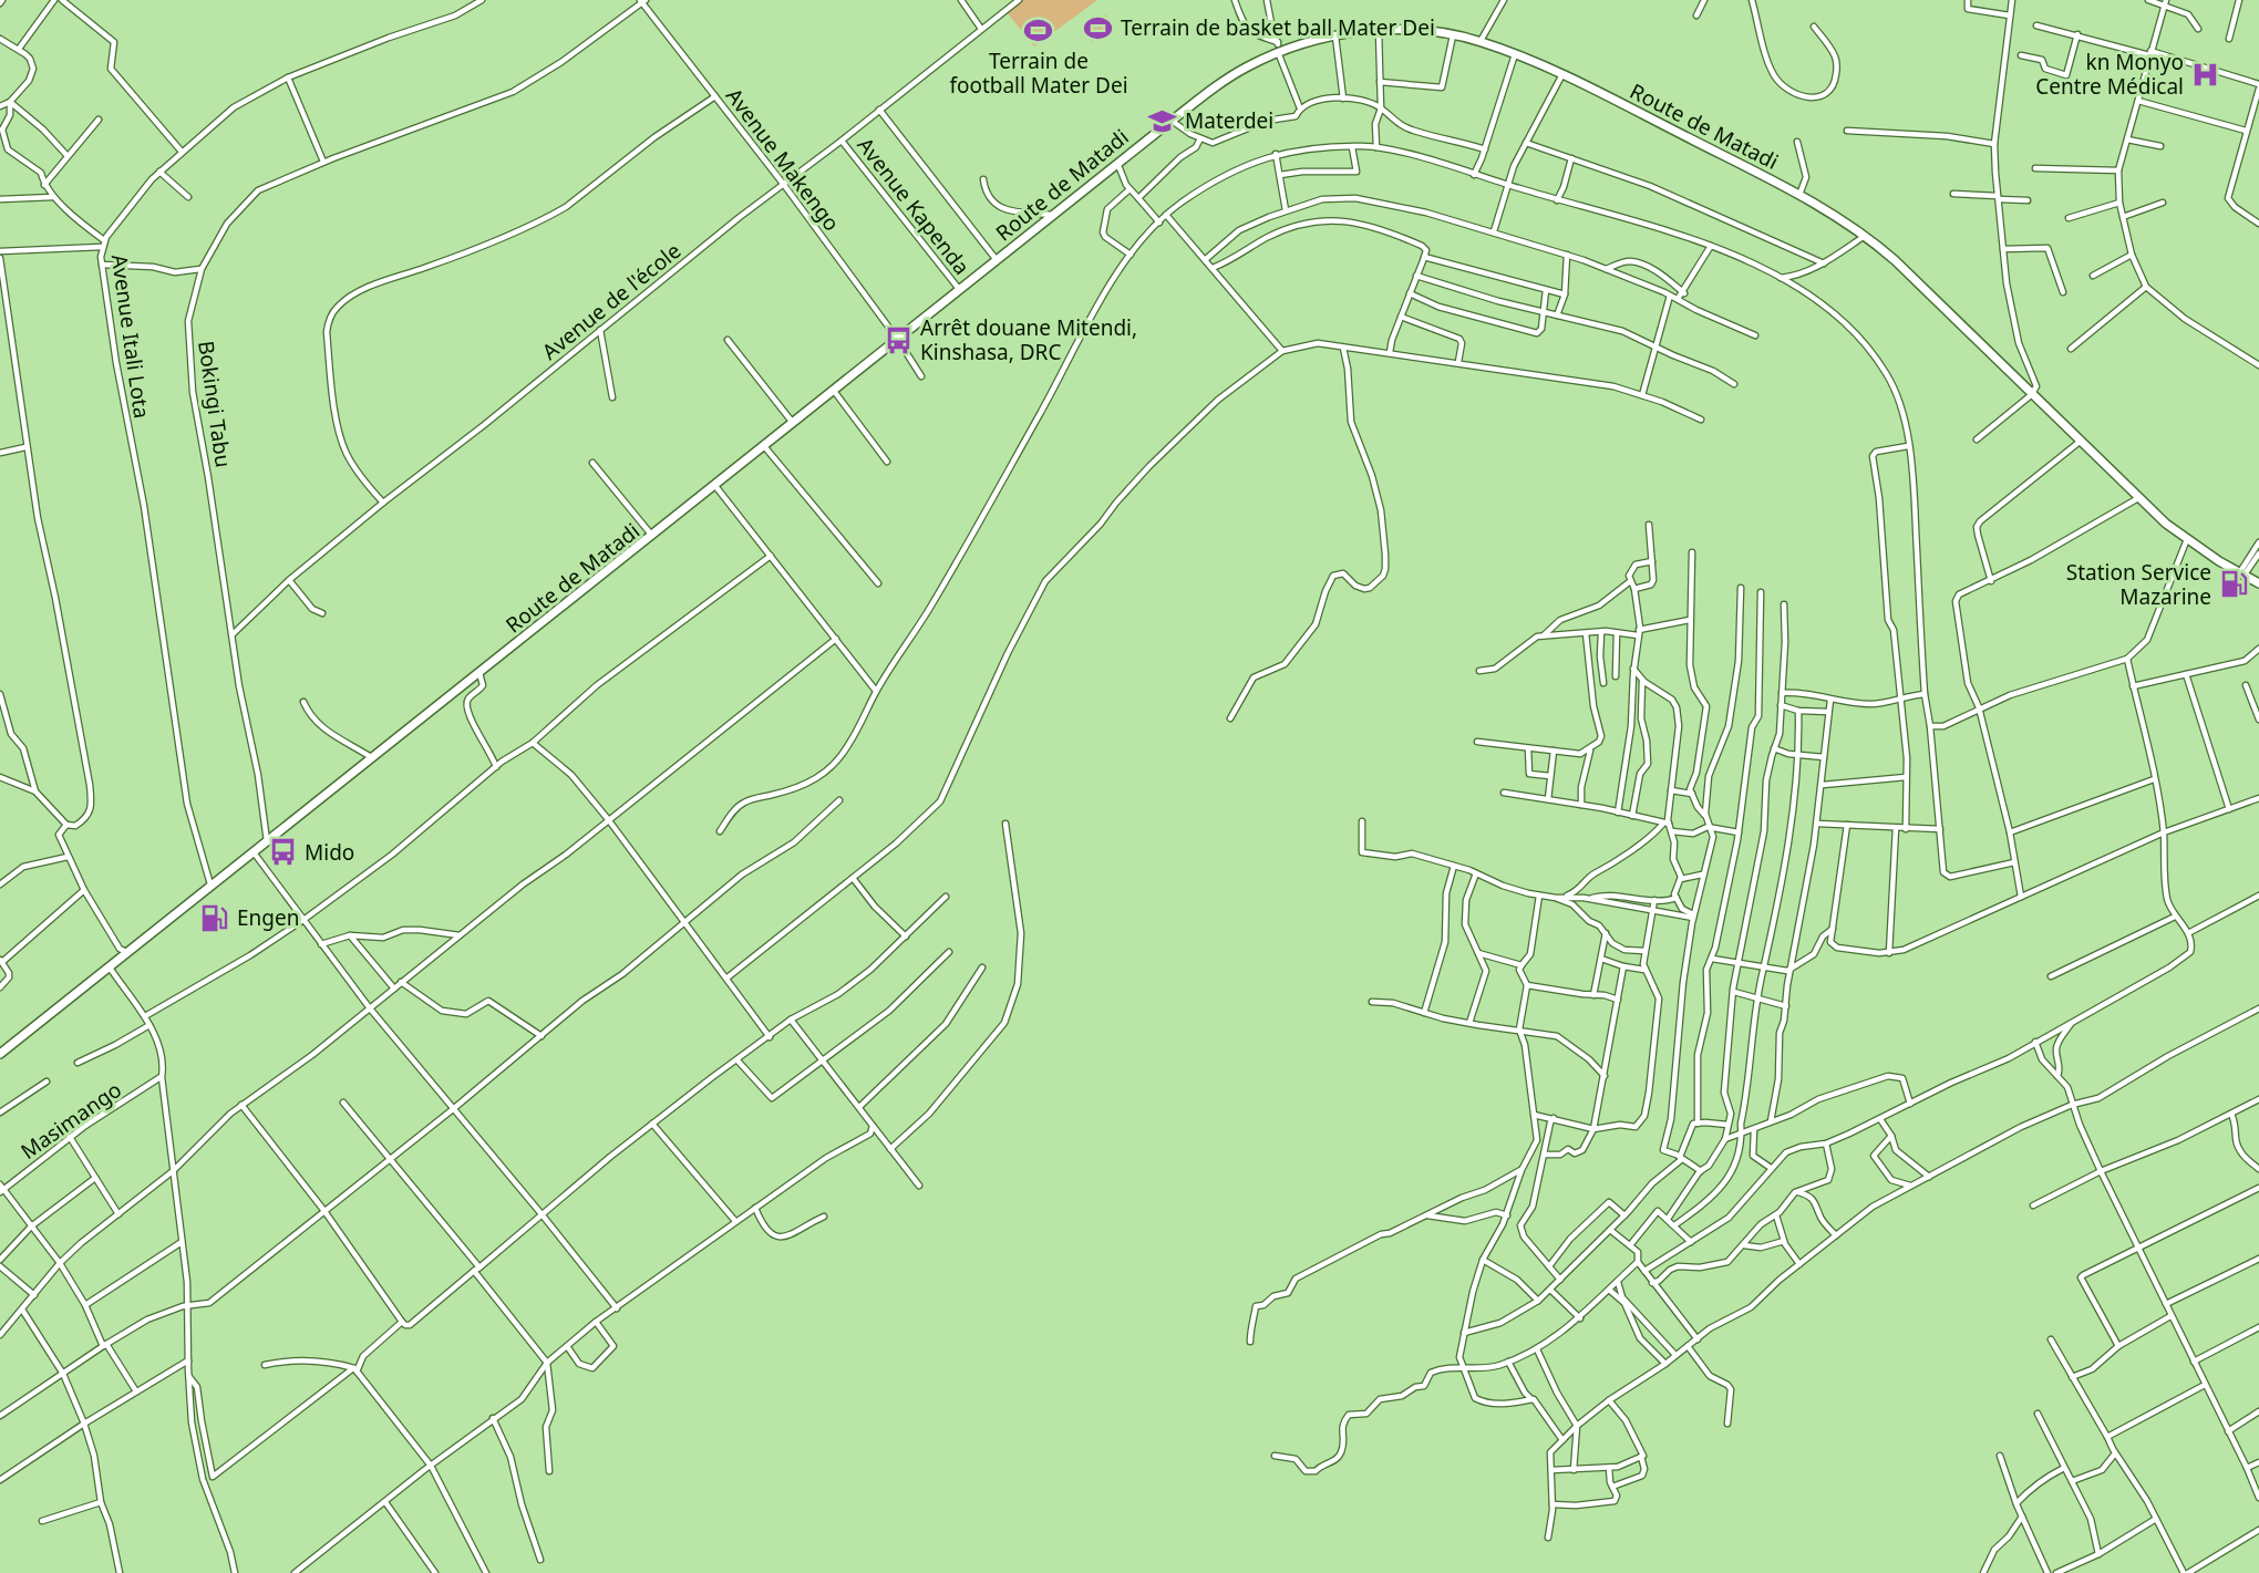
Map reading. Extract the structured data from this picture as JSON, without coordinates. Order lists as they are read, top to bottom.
{
  "streets": {
    "highway": ["Route de Matadi"],
    "street": [
      "Avenue Makengo",
      "Avenue Kapenda",
      "Avenue de l'école",
      "Avenue Itali Lota",
      "Bokingi Tabu",
      "Masimango"
    ]
  },
  "crossings": [
    ["Route de Matadi", "Avenue Makengo"],
    ["Route de Matadi", "Avenue Kapenda"],
    ["Route de Matadi", "Avenue Itali Lota"],
    ["Route de Matadi", "Bokingi Tabu"],
    ["Avenue Makengo", "Avenue de l'école"],
    ["Avenue Makengo", "Bokingi Tabu"],
    ["Avenue Kapenda", "Avenue de l'école"],
    ["Avenue de l'école", "Bokingi Tabu"]
  ],
  "places": {
    "sports": ["Terrain de basket ball Mater Dei", "Terrain de football Mater Dei"],
    "hospital": ["kn Monyo Centre Médical"],
    "school or university": ["Materdei"],
    "bus stop": ["Arrêt douane Mitendi, Kinshasa, DRC", "Mido"],
    "fuel station": ["Station Service Mazarine", "Engen"]
  }
}
